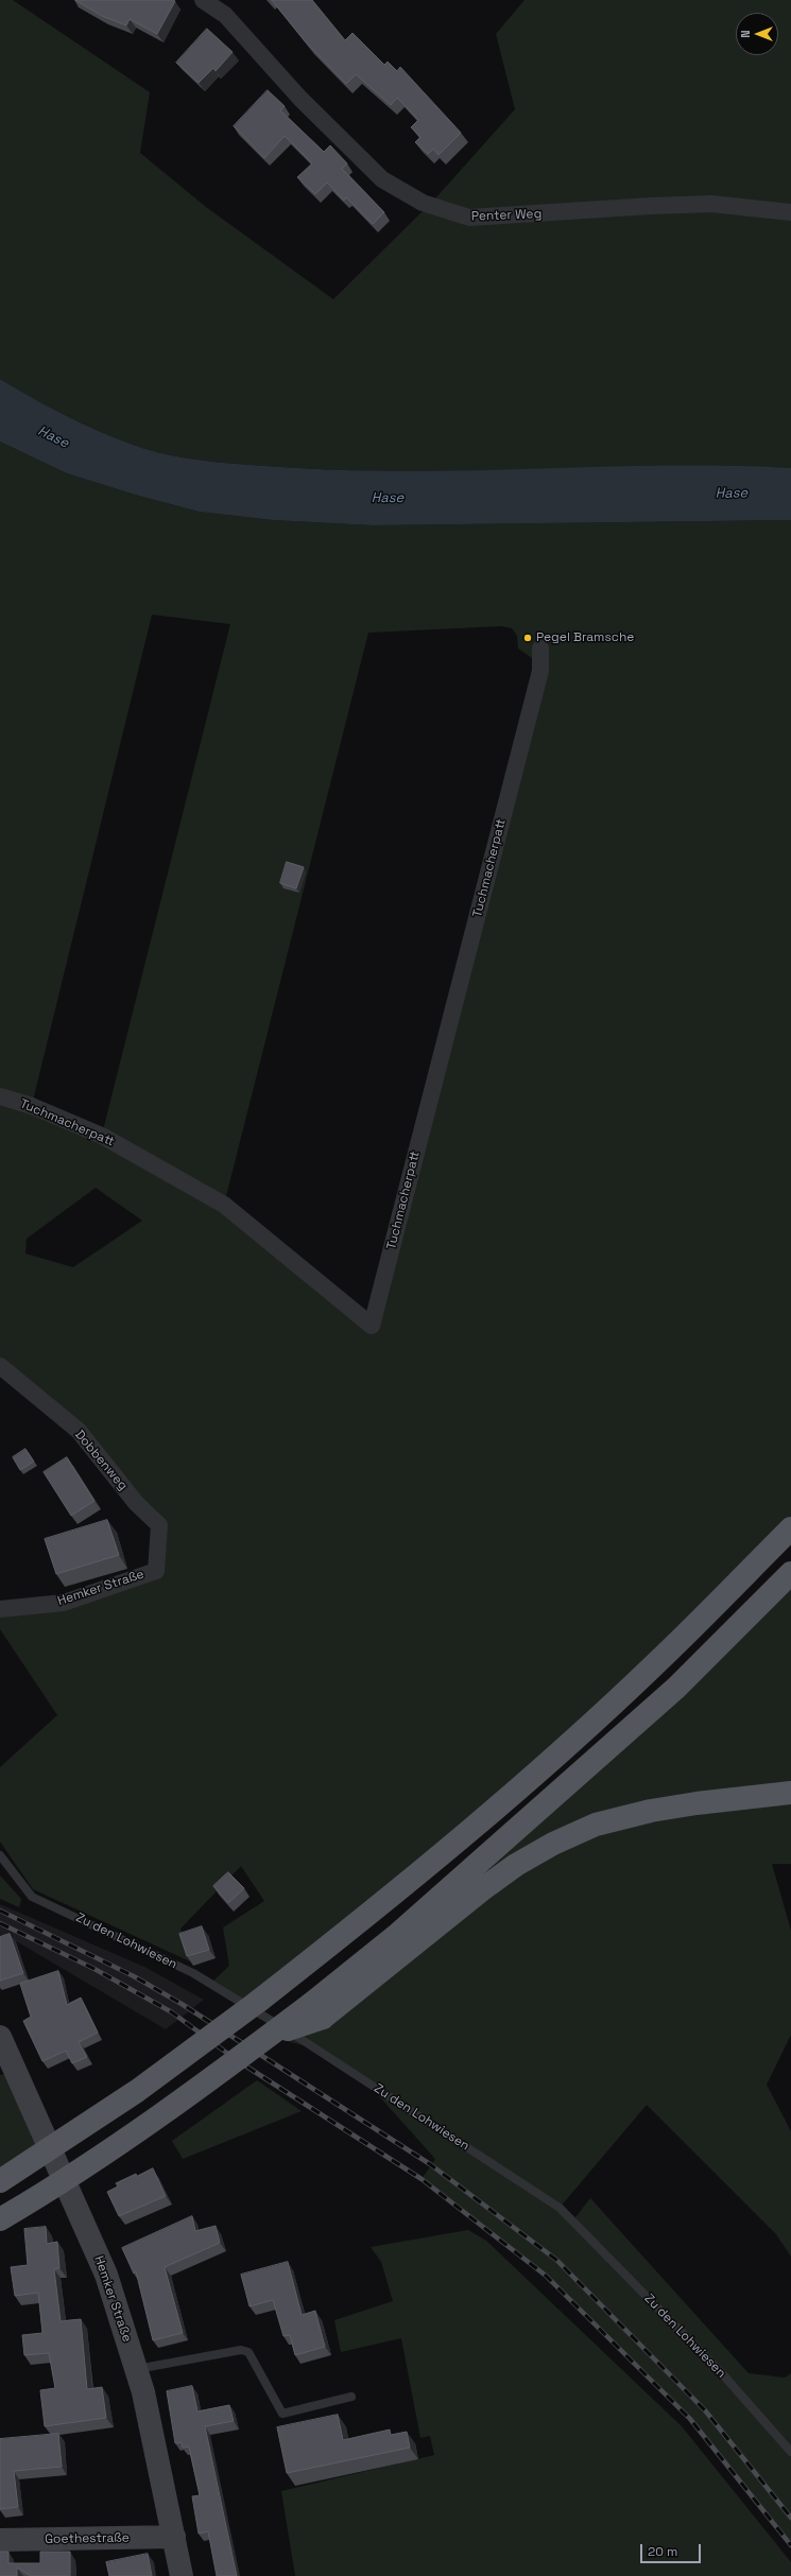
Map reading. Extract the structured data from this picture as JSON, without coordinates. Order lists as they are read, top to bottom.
{
  "streets": {
    "main road": ["Hemker Straße", "Goethestraße"],
    "street": ["Penter Weg", "Tuchmacherpatt", "Dobbenweg"],
    "lane": ["Zu den Lohwiesen"]
  },
  "crossings": [
    ["Dobbenweg", "Hemker Straße"],
    ["Hemker Straße", "Goethestraße"]
  ],
  "water": ["Hase"],
  "places": ["Pegel Bramsche"],
  "scale_bar": "20 m",
  "north": "left"
}
